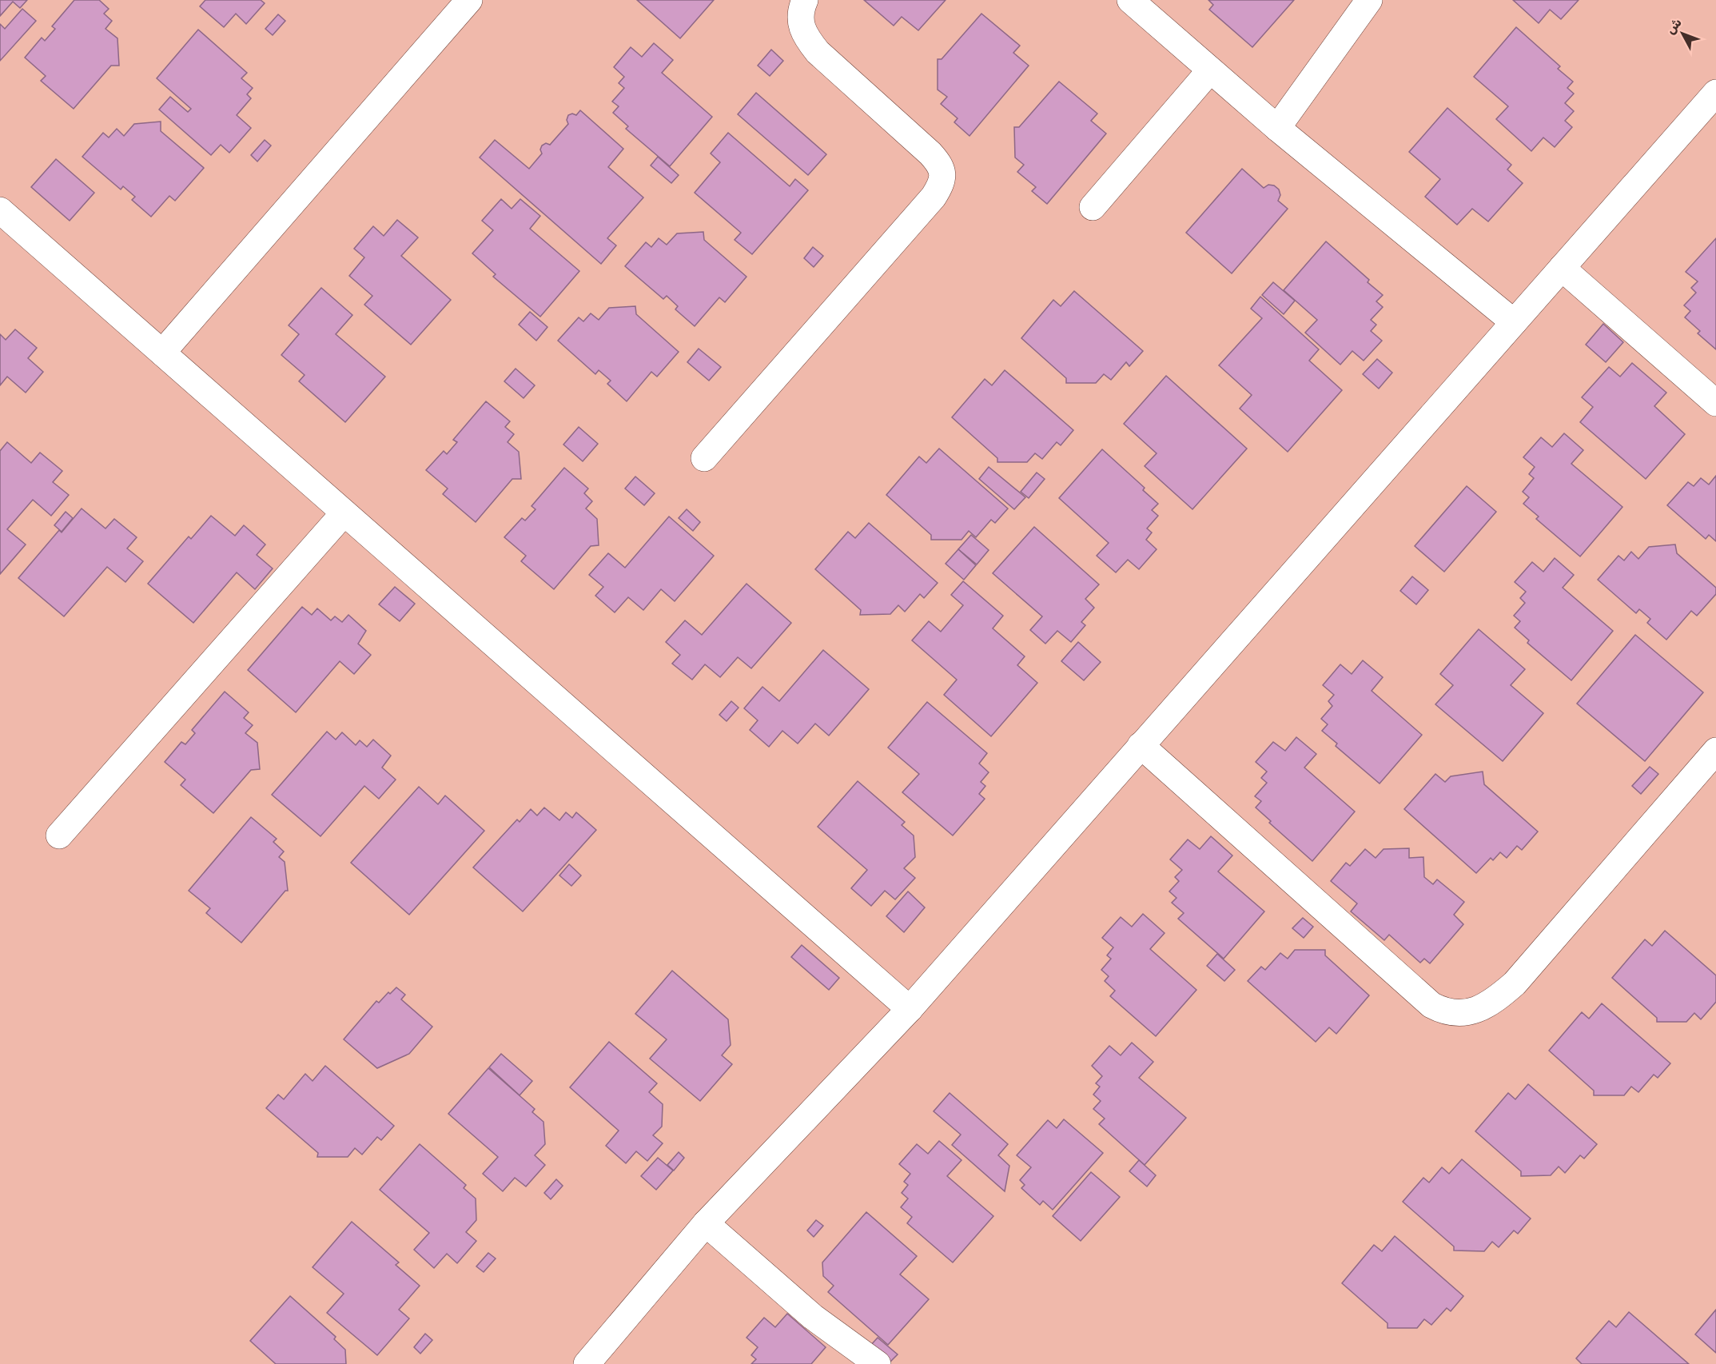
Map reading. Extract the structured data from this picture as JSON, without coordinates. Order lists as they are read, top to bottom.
{
  "north": "top left"
}
